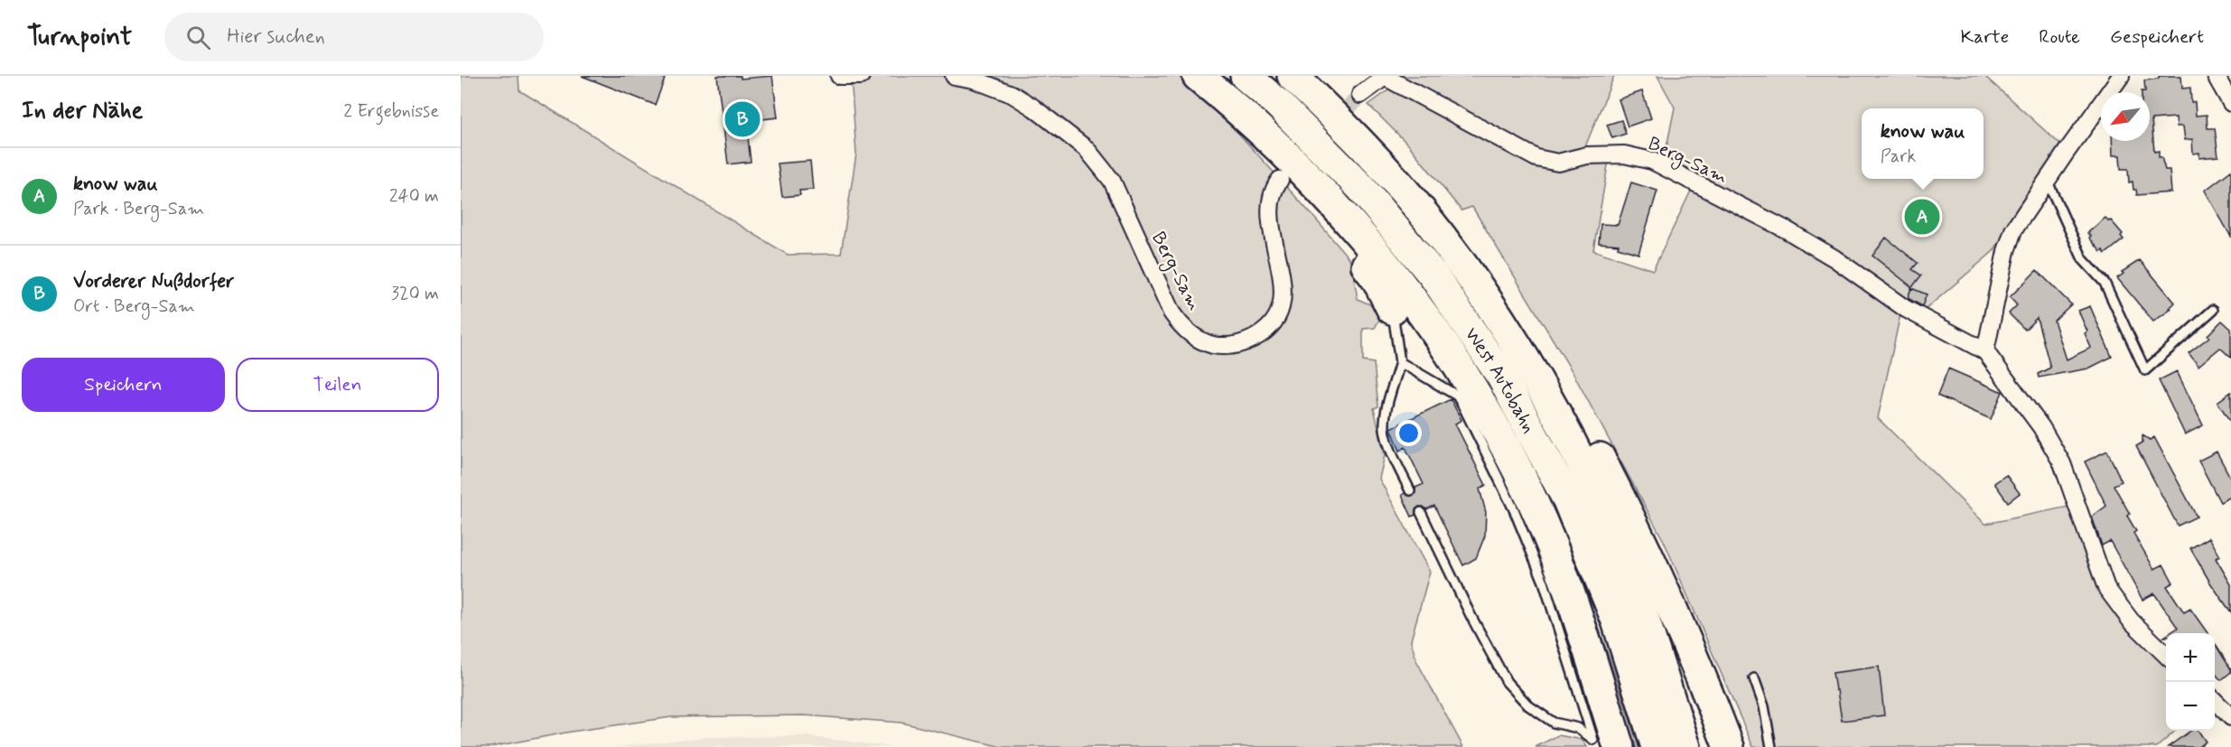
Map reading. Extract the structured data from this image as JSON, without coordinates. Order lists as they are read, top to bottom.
{
  "streets": {
    "highway": ["West Autobahn"],
    "street": ["Berg-Sam"]
  },
  "north": "bottom left",
  "page": {
    "header": "Turnpoint",
    "search": "Hier suchen",
    "nav": ["Karte", "Route", "Gespeichert"],
    "heading": ["In der Nähe", "2 Ergebnisse"],
    "pins": ["B", "A"],
    "popup": ["know wau", "Park"],
    "list": [
      {
        "mark": "A",
        "name": "know wau",
        "note": "Park · Berg-Sam",
        "value": "240 m"
      },
      {
        "mark": "B",
        "name": "Vorderer Nußdorfer",
        "note": "Ort · Berg-Sam",
        "value": "320 m"
      }
    ],
    "buttons": ["Speichern", "Teilen"],
    "map_buttons": ["+", "−"]
  }
}
